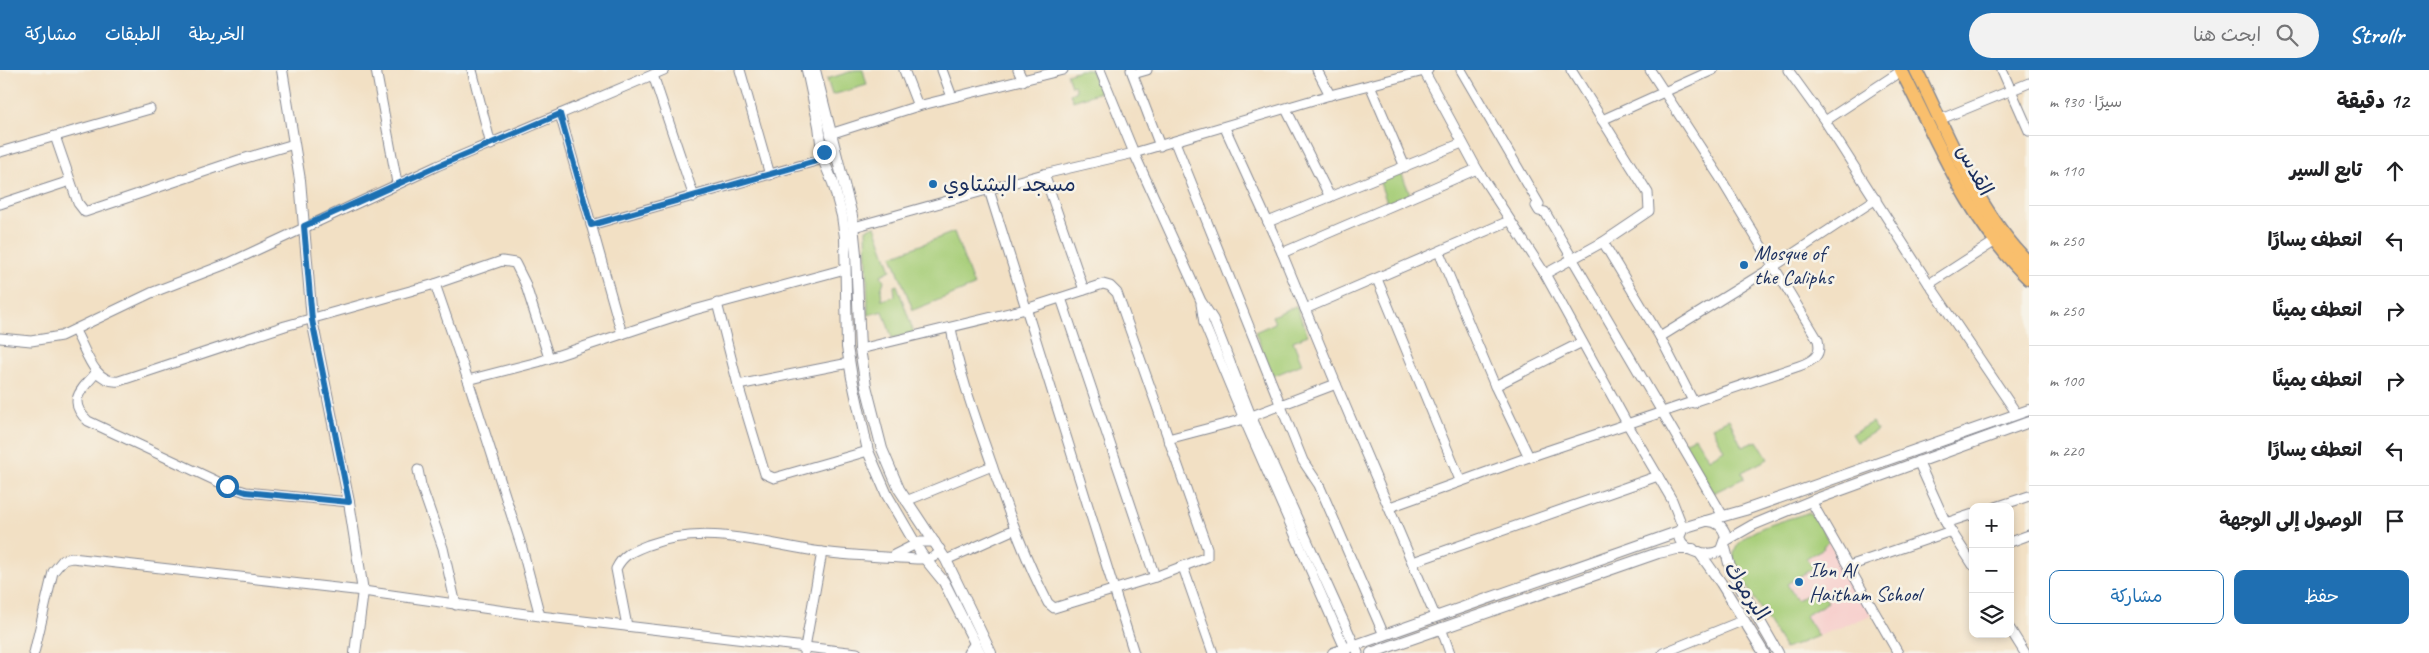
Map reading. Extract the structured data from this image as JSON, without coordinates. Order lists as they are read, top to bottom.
{
  "streets": {
    "main road": ["القدس"],
    "street": ["اليرموك"]
  },
  "places": ["مسجد البشتاوي", "Mosque of the Caliphs", "Ibn Al Haitham School"],
  "page": {
    "header": "Strollr",
    "search": "ابحث هنا",
    "nav": ["الخريطة", "الطبقات", "مشاركة"],
    "heading": ["12 دقيقة", "سيرًا · 930 m"],
    "list": [
      ["تابع السير", "110 m"],
      ["انعطف يسارًا", "250 m"],
      ["انعطف يمينًا", "250 m"],
      ["انعطف يمينًا", "100 m"],
      ["انعطف يسارًا", "220 m"],
      "الوصول إلى الوجهة"
    ],
    "map_buttons": ["+", "−"],
    "buttons": ["حفظ", "مشاركة"]
  }
}
